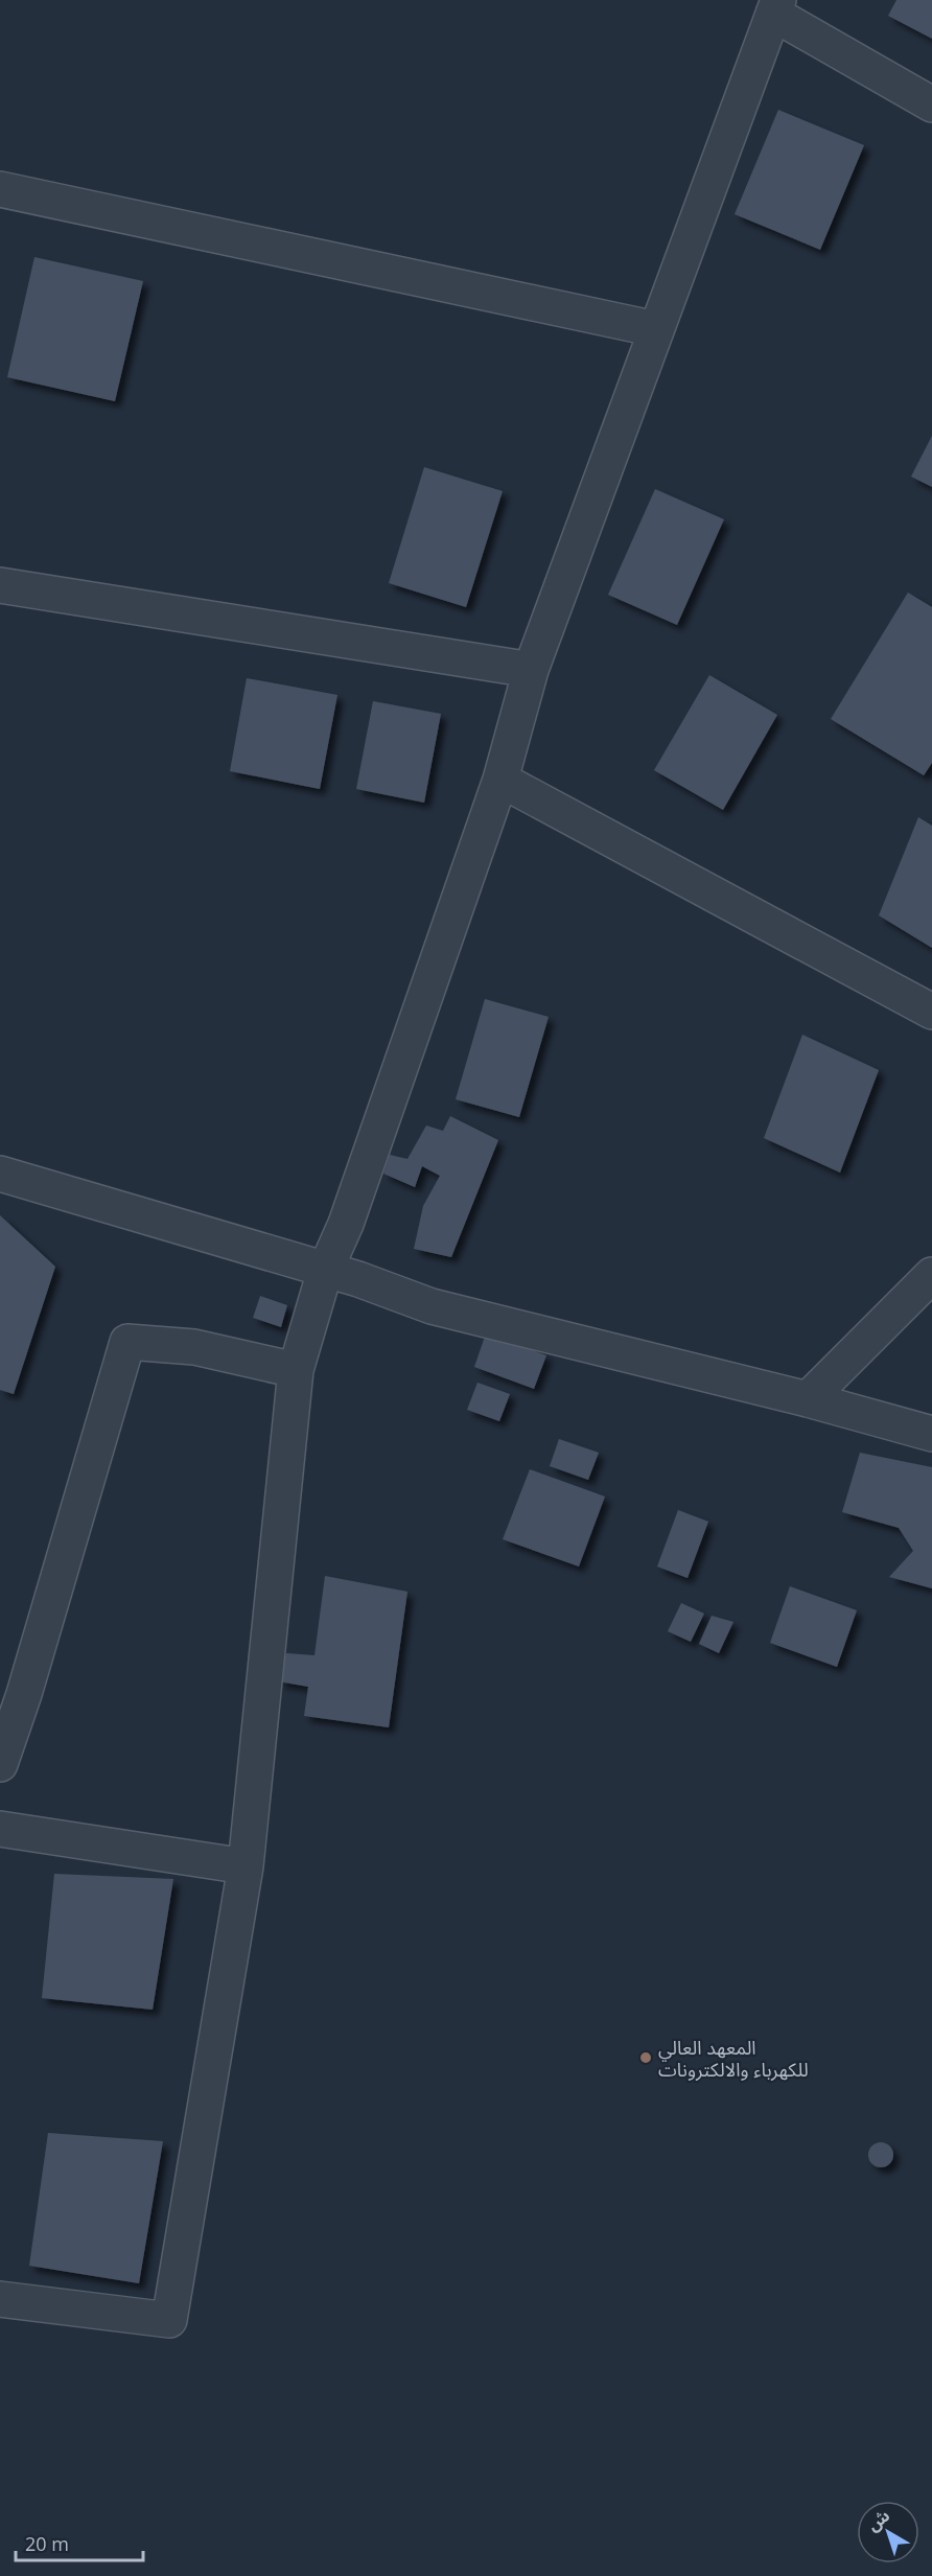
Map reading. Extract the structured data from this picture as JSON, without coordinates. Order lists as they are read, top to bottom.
{
  "places": ["المعهد العالي للكهرباء والالكترونات"],
  "scale_bar": "20 m",
  "north": "top left"
}
